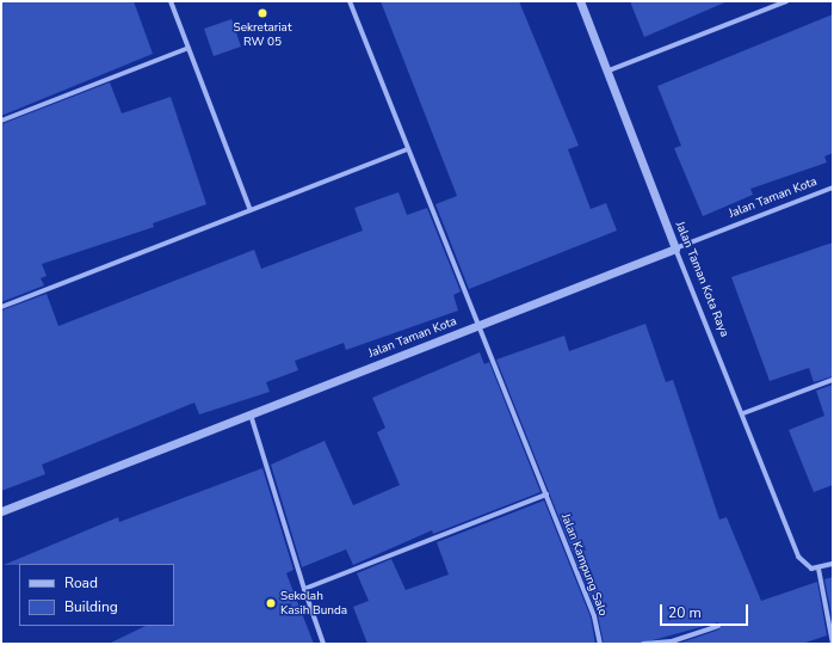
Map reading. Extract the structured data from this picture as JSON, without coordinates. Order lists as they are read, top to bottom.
{
  "streets": {
    "street": ["Jalan Taman Kota", "Jalan Taman Kota Raya", "Jalan Kampung Salo"]
  },
  "crossings": [
    ["Jalan Taman Kota", "Jalan Taman Kota Raya"],
    ["Jalan Taman Kota", "Jalan Kampung Salo"]
  ],
  "places": ["Sekretariat RW 05", "Sekolah Kasih Bunda"],
  "legend": ["Road", "Building"],
  "scale_bar": "20 m"
}
